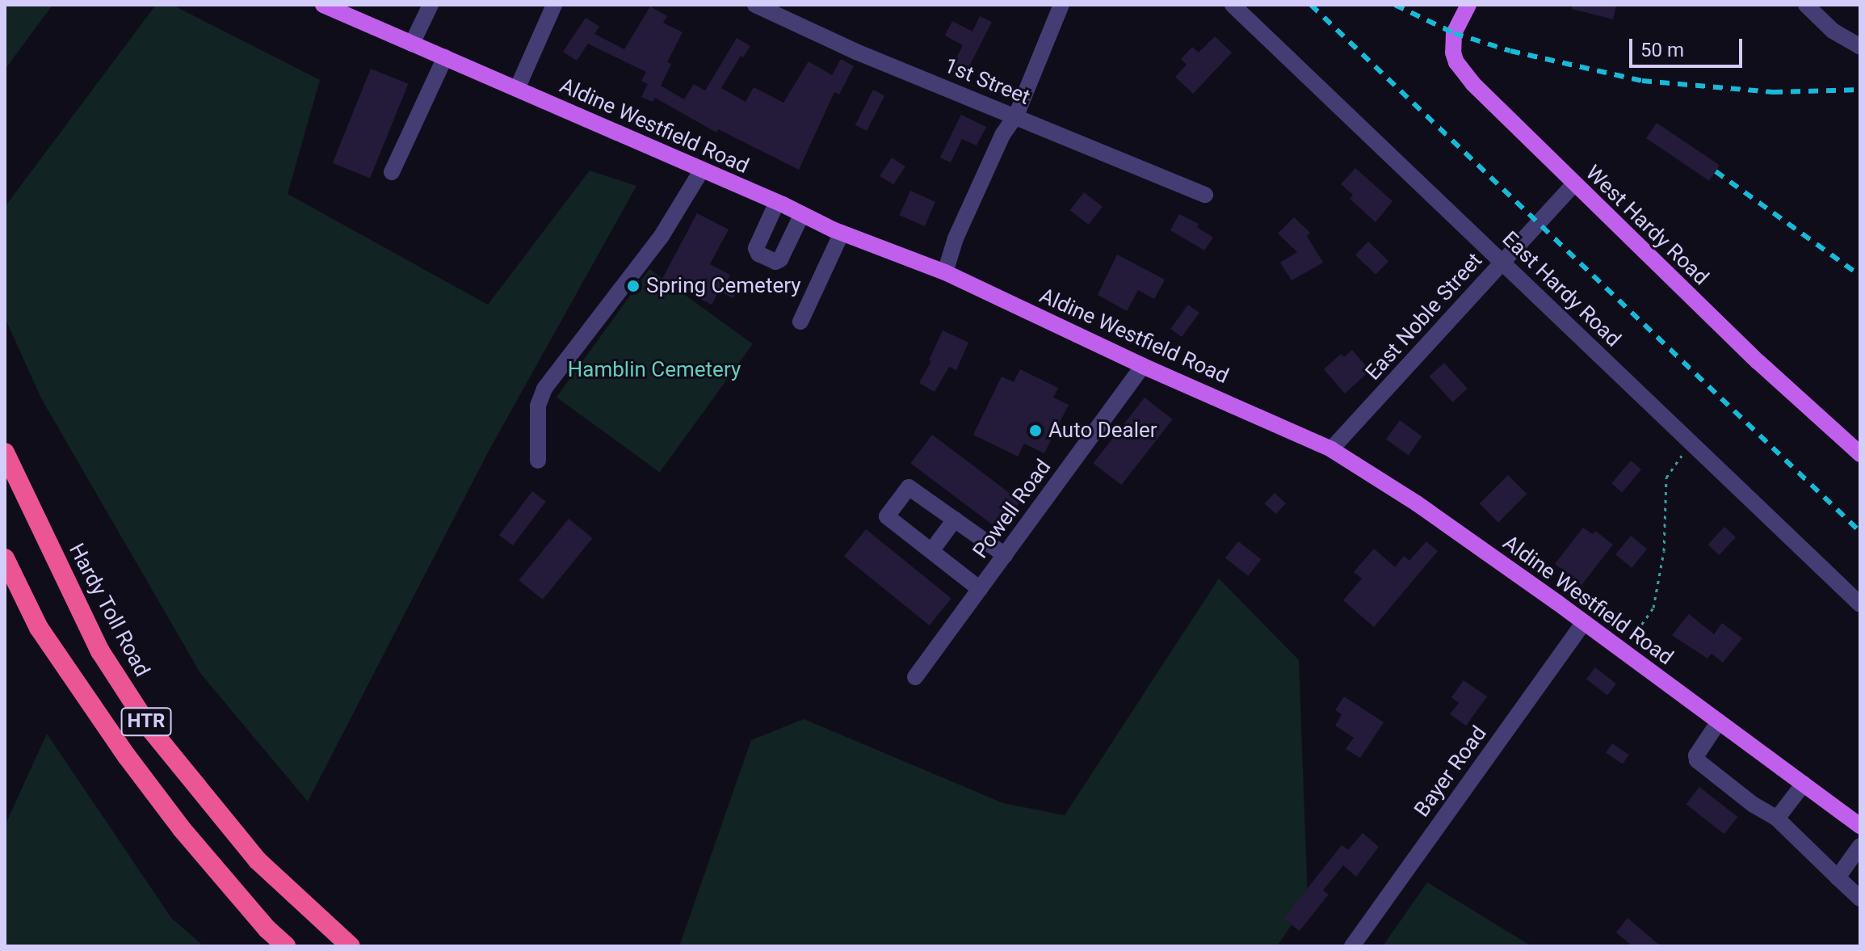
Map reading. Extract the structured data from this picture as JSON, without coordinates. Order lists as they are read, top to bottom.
{
  "streets": {
    "highway": ["Hardy Toll Road", "HTR"],
    "main road": ["Aldine Westfield Road", "West Hardy Road"],
    "street": [
      "1st Street",
      "East Hardy Road",
      "East Noble Street",
      "Powell Road",
      "Bayer Road"
    ]
  },
  "crossings": [
    ["Aldine Westfield Road", "East Noble Street"],
    ["Aldine Westfield Road", "Powell Road"],
    ["Aldine Westfield Road", "Bayer Road"],
    ["West Hardy Road", "East Noble Street"],
    ["East Hardy Road", "East Noble Street"]
  ],
  "parks": ["Hamblin Cemetery"],
  "places": ["Spring Cemetery", "Auto Dealer"],
  "scale_bar": "50 m"
}
